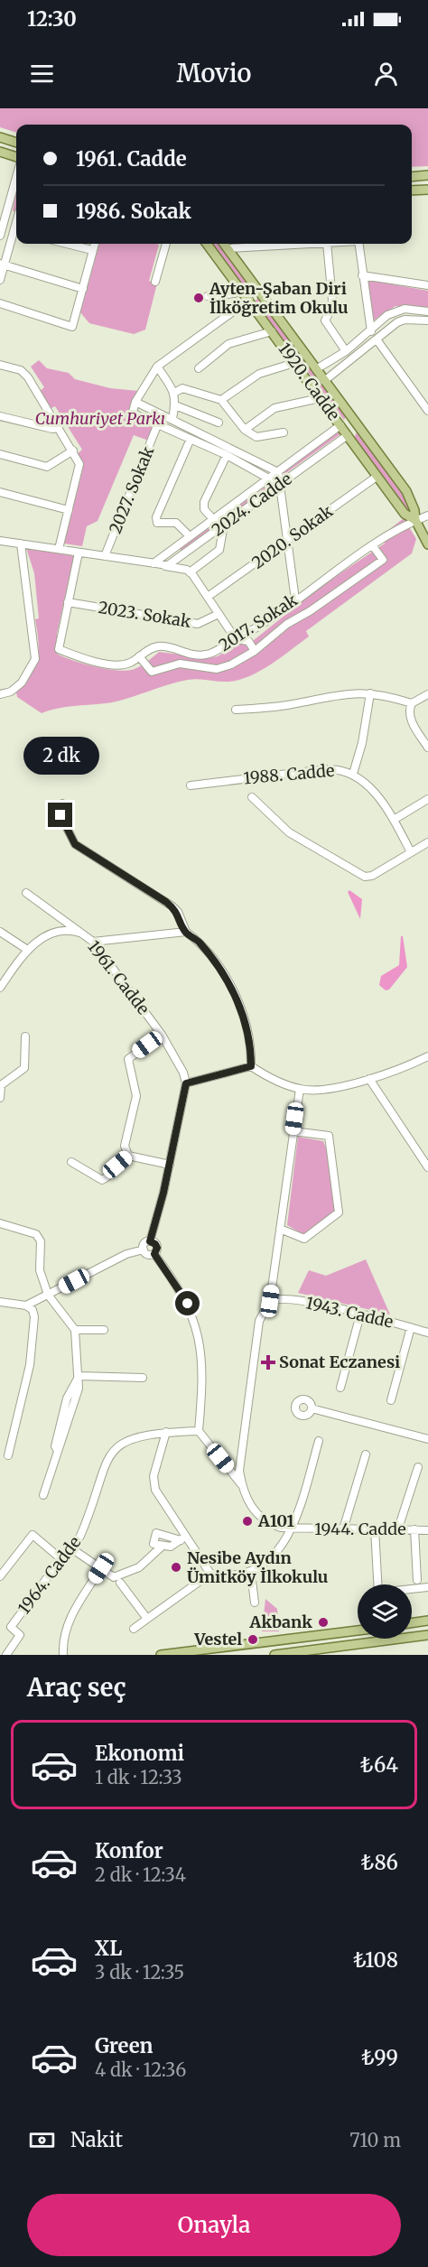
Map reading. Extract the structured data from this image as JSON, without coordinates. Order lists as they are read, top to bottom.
{
  "streets": {
    "main road": ["1920. Cadde"],
    "street": [
      "2027. Sokak",
      "2024. Cadde",
      "2020. Sokak",
      "2023. Sokak",
      "2017. Sokak",
      "1988. Cadde",
      "1961. Cadde",
      "1943. Cadde",
      "1944. Cadde",
      "1964. Cadde"
    ]
  },
  "crossings": [
    ["1920. Cadde", "2024. Cadde"],
    ["1920. Cadde", "2020. Sokak"],
    ["1920. Cadde", "2017. Sokak"],
    ["2023. Sokak", "2017. Sokak"]
  ],
  "parks": ["Cumhuriyet Parkı"],
  "places": {
    "other": [
      "Ayten-Şaban Diri İlköğretim Okulu",
      "A101",
      "Nesibe Aydın Ümitköy İlkokulu",
      "Akbank",
      "Vestel"
    ],
    "health": ["Sonat Eczanesi"]
  },
  "page": {
    "status": "12:30",
    "header": "Movio",
    "banner": ["1961. Cadde", "1986. Sokak"],
    "bubble": "2 dk",
    "heading": "Araç seç",
    "list": [
      {
        "name": "Ekonomi",
        "note": "1 dk · 12:33",
        "value": "₺64"
      },
      {
        "name": "Konfor",
        "note": "2 dk · 12:34",
        "value": "₺86"
      },
      {
        "name": "XL",
        "note": "3 dk · 12:35",
        "value": "₺108"
      },
      {
        "name": "Green",
        "note": "4 dk · 12:36",
        "value": "₺99"
      }
    ],
    "pay": ["Nakit", "710 m"],
    "buttons": "Onayla"
  }
}
